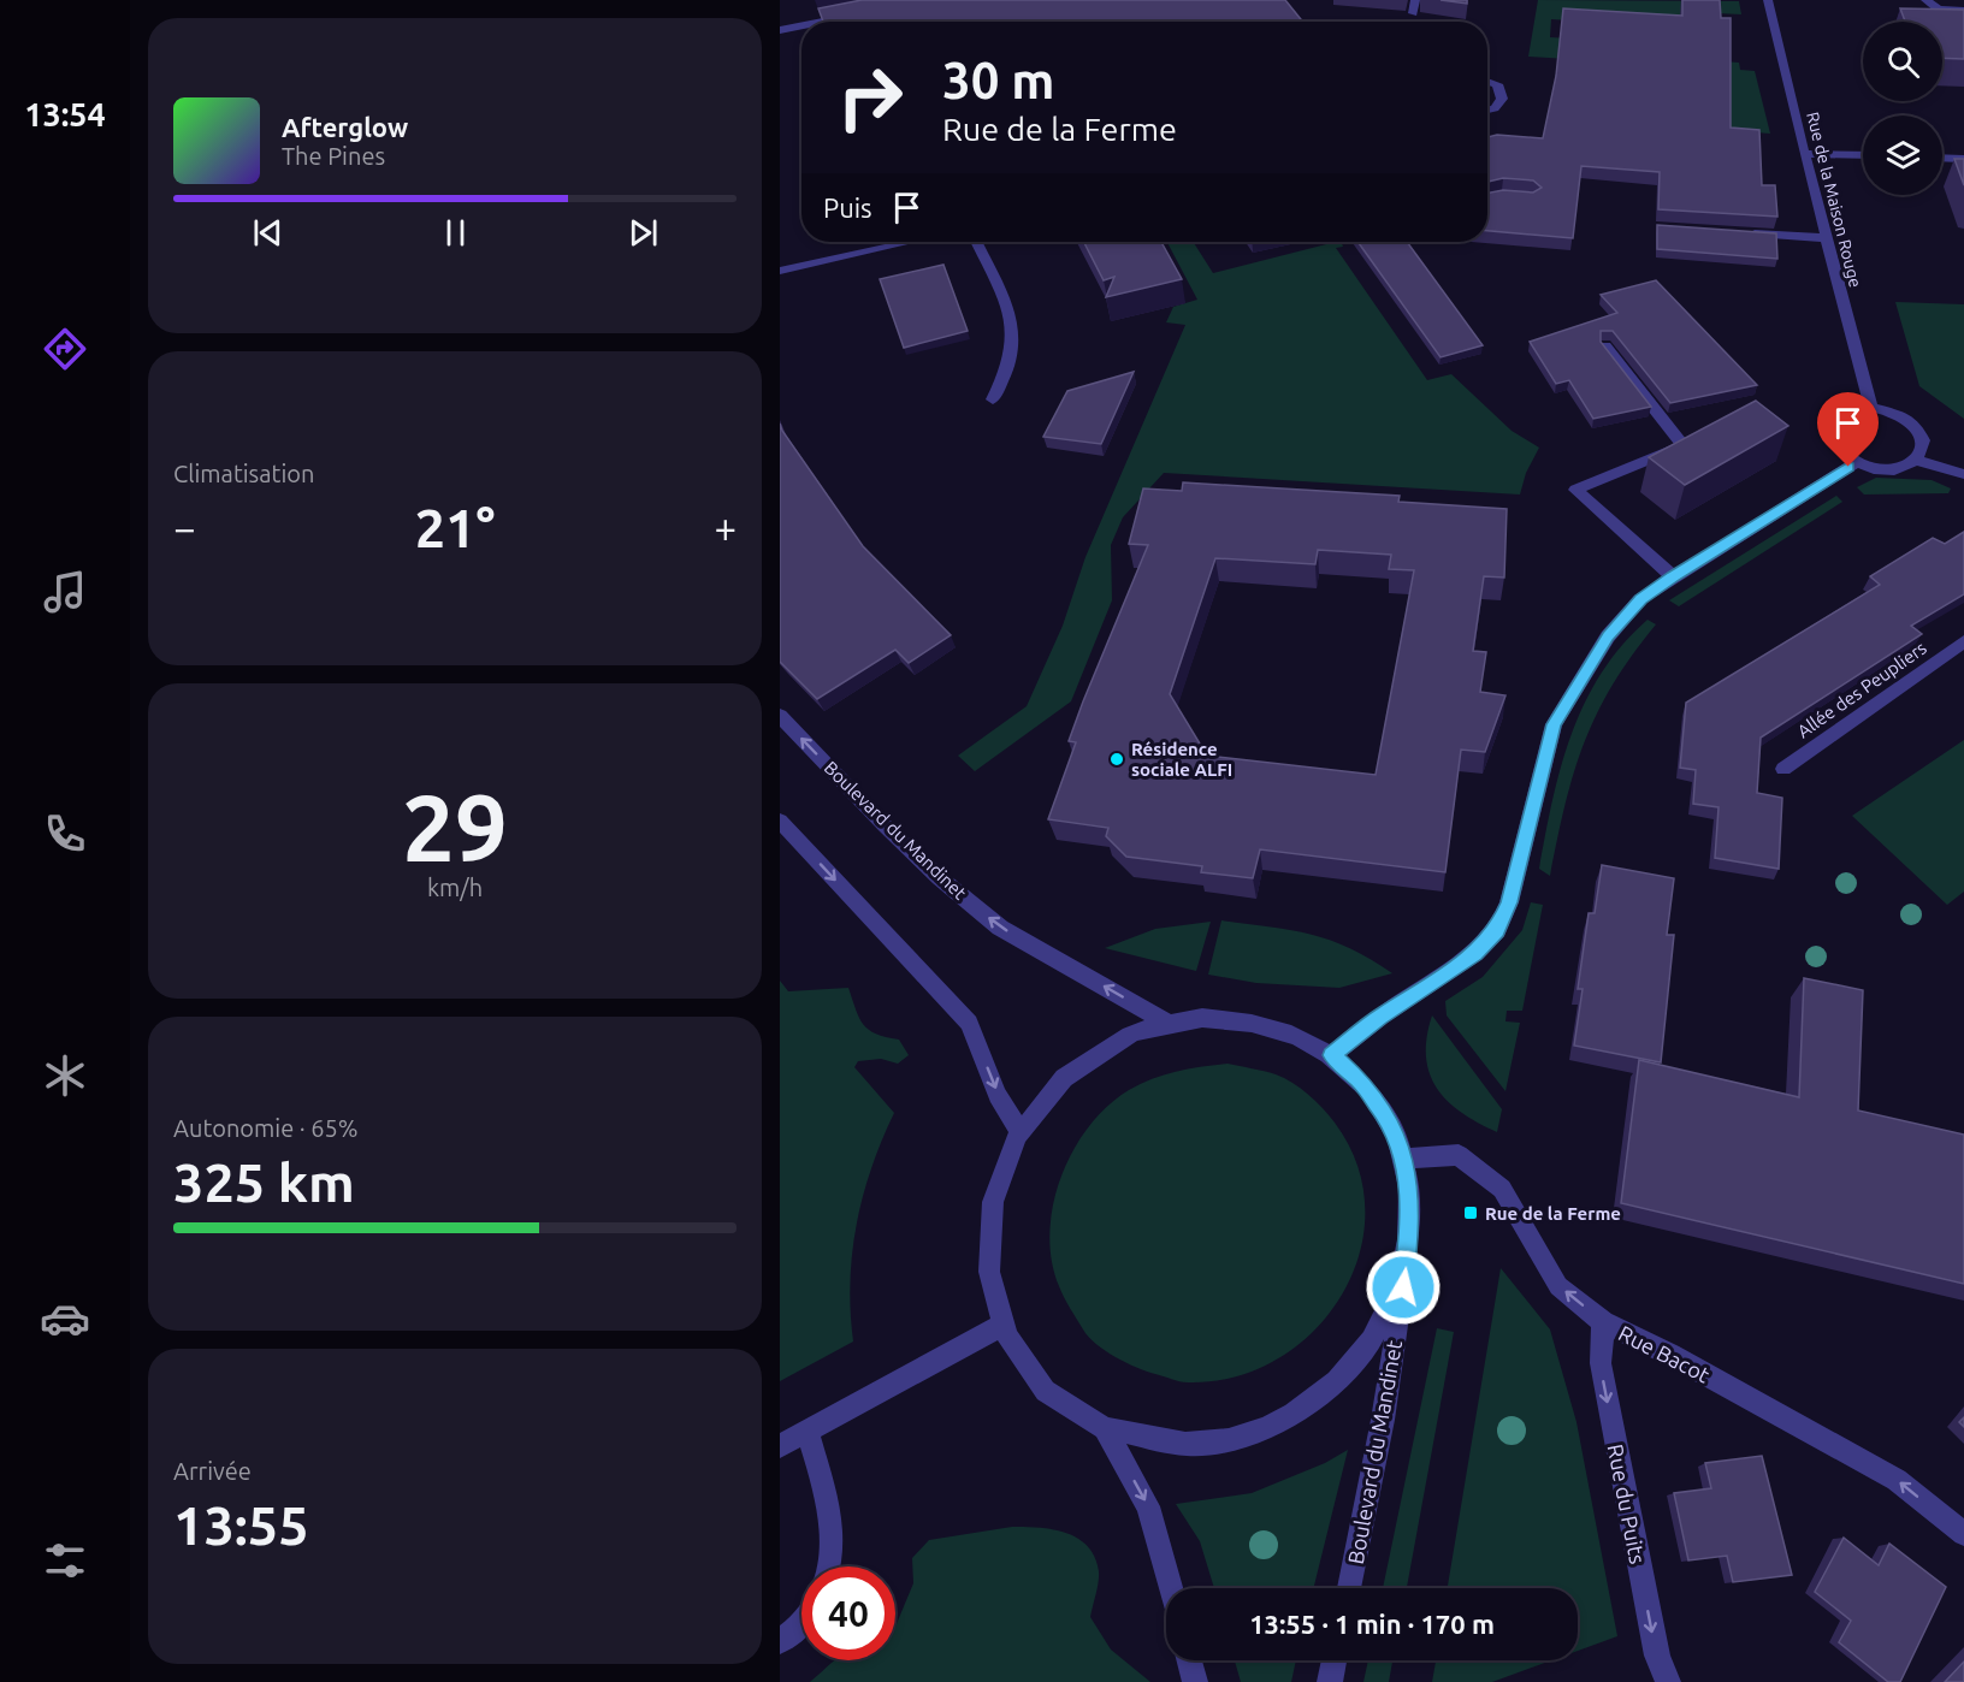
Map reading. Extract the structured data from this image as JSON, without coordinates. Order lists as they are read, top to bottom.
{
  "streets": {
    "street": [
      "Rue de la Maison Rouge",
      "Allée des Peupliers",
      "Boulevard du Mandinet",
      "Rue Bacot",
      "Rue du Puits"
    ]
  },
  "crossings": [
    ["Rue Bacot", "Rue du Puits"]
  ],
  "one_way": ["Rue Bacot", "Rue du Puits"],
  "places": {
    "other": ["Résidence sociale ALFI"],
    "transit": ["Rue de la Ferme"]
  },
  "page": {
    "tabs": "13:54",
    "turn": ["30 m", "Rue de la Ferme"],
    "song": ["Afterglow", "The Pines"],
    "then": "Puis",
    "tile": [
      "Climatisation",
      ["29", "km/h"],
      ["Autonomie · 65%", "325 km"],
      ["Arrivée", "13:55"]
    ],
    "heat": ["−", "21°", "+"],
    "limit": "40",
    "trip": "13:55 · 1 min · 170 m"
  }
}
